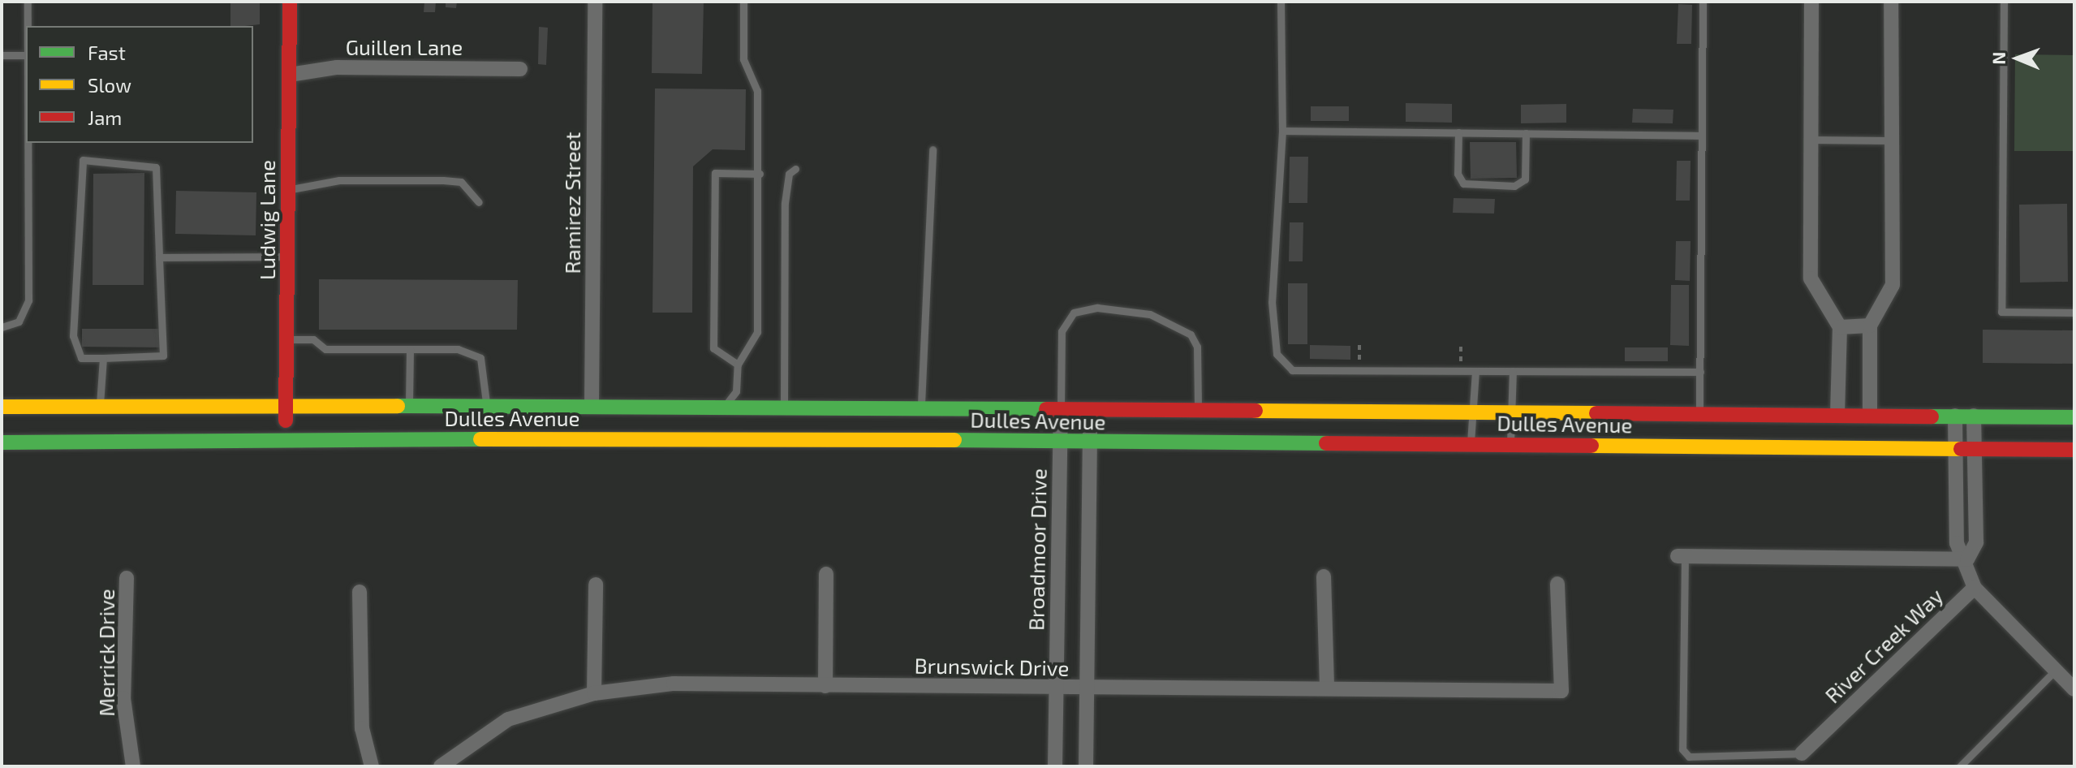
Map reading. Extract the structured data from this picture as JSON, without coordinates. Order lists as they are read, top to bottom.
{
  "streets": {
    "main road": ["Ludwig Lane", "Dulles Avenue"],
    "street": [
      "Guillen Lane",
      "Ramirez Street",
      "Broadmoor Drive",
      "River Creek Way",
      "Merrick Drive",
      "Brunswick Drive"
    ]
  },
  "crossings": [
    ["Guillen Lane", "Ludwig Lane"],
    ["Ramirez Street", "Dulles Avenue"],
    ["Ludwig Lane", "Dulles Avenue"],
    ["Dulles Avenue", "Broadmoor Drive"],
    ["Dulles Avenue", "River Creek Way"],
    ["Broadmoor Drive", "Brunswick Drive"]
  ],
  "legend": ["Fast", "Slow", "Jam"],
  "north": "left"
}
